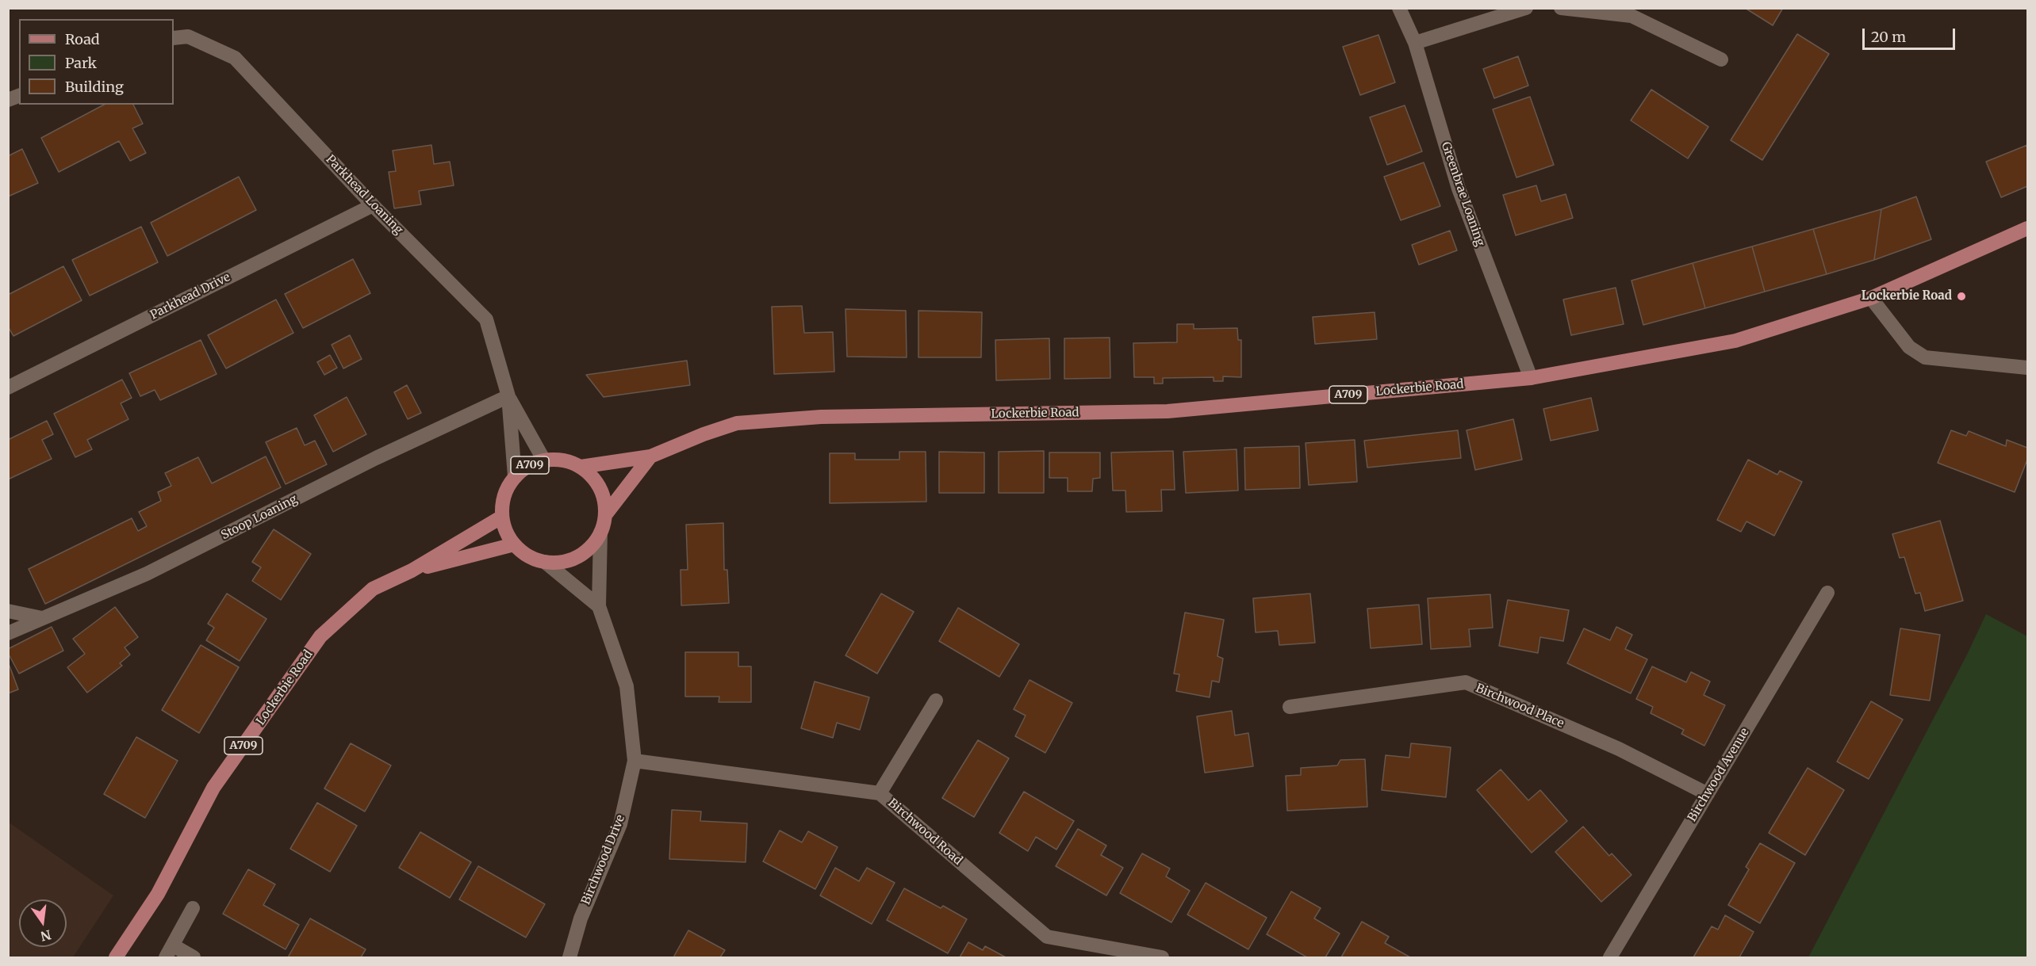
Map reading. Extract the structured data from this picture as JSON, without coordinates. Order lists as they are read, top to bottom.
{
  "streets": {
    "main road": ["Lockerbie Road", "A709"],
    "street": [
      "Greenbrae Loaning",
      "Parkhead Loaning",
      "Parkhead Drive",
      "Stoop Loaning",
      "Birchwood Place",
      "Birchwood Avenue",
      "Birchwood Road",
      "Birchwood Drive"
    ]
  },
  "crossings": [
    ["Greenbrae Loaning", "Lockerbie Road"],
    ["Parkhead Loaning", "Parkhead Drive"],
    ["Parkhead Loaning", "Lockerbie Road"],
    ["Parkhead Loaning", "A709"],
    ["Parkhead Loaning", "Stoop Loaning"],
    ["Lockerbie Road", "A709"],
    ["Birchwood Place", "Birchwood Avenue"],
    ["Birchwood Road", "Birchwood Drive"]
  ],
  "places": ["Lockerbie Road"],
  "legend": ["Road", "Park", "Building"],
  "scale_bar": "20 m",
  "north": "bottom"
}
